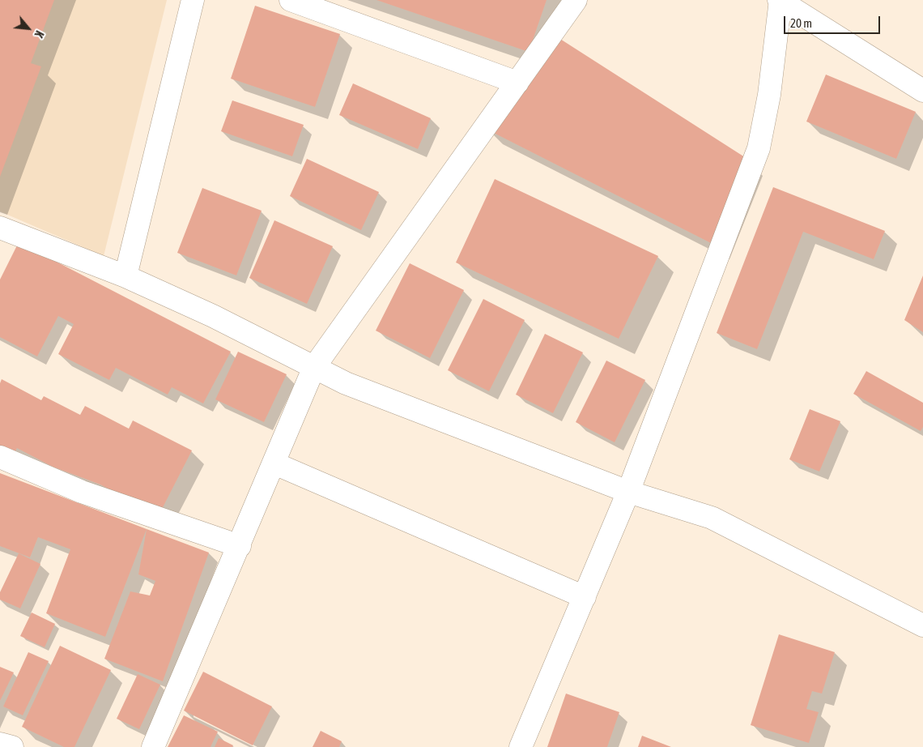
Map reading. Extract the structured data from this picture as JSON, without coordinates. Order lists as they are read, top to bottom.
{
  "scale_bar": "20 m",
  "north": "bottom right"
}
